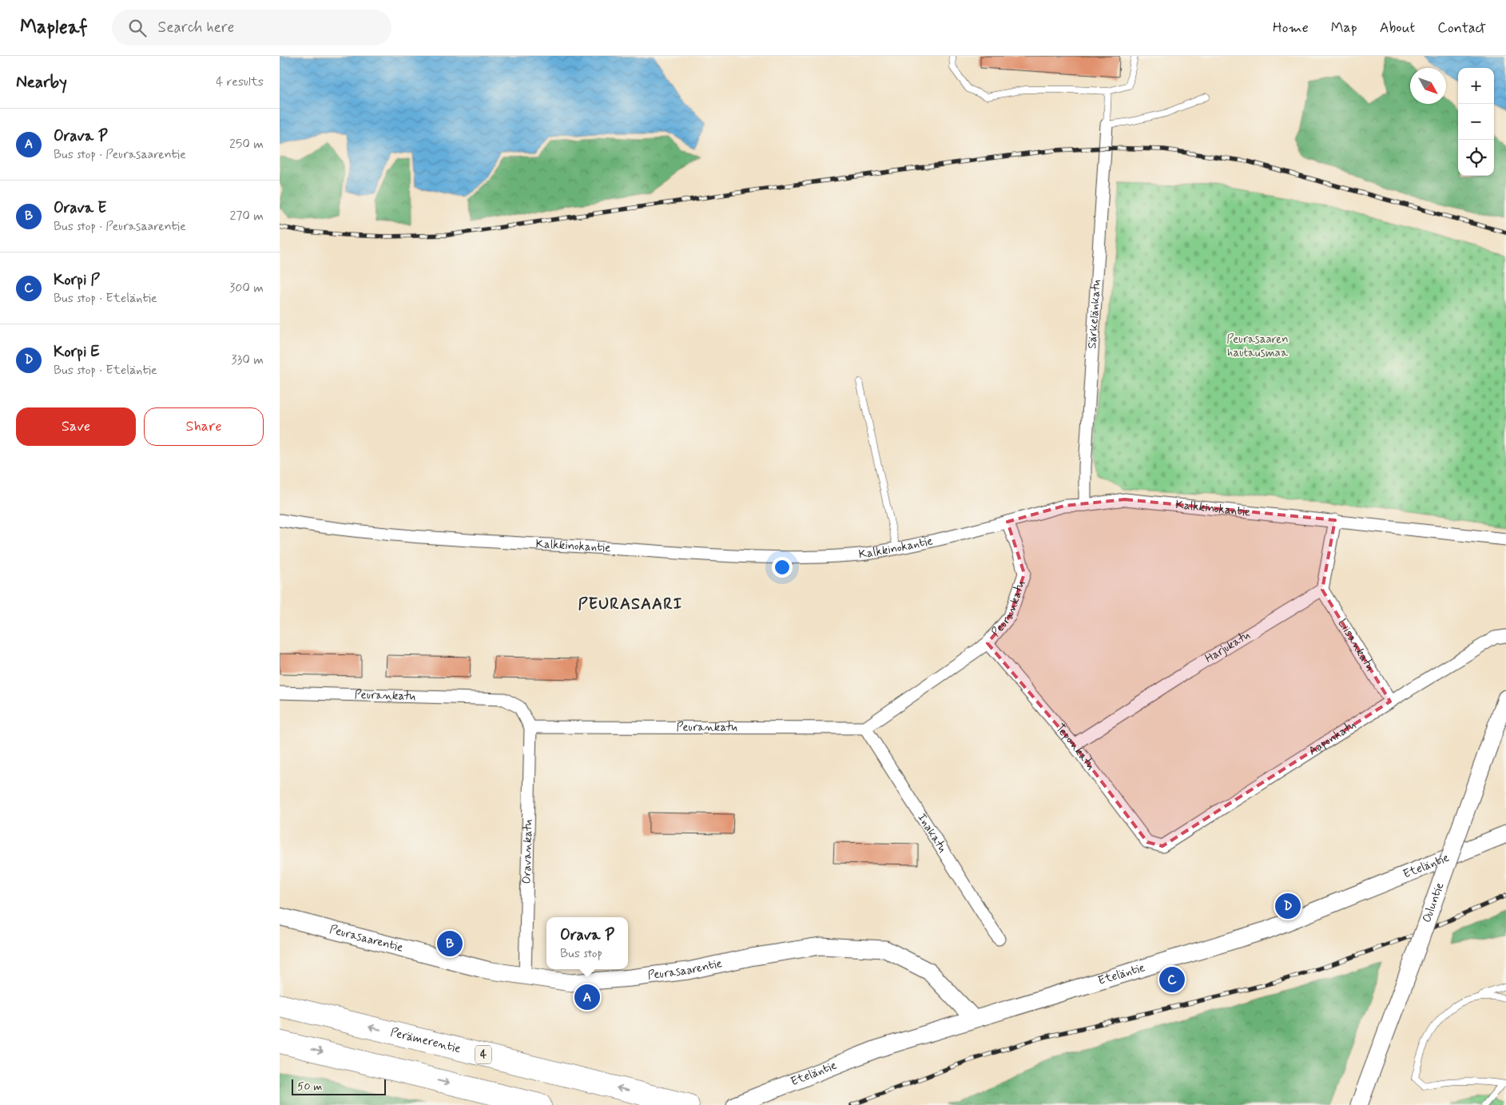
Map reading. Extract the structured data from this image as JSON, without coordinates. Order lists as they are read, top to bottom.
{
  "streets": {
    "highway": ["Perämerentie", "4"],
    "main road": ["Eteläntie", "Ouluntie", "Peurasaarentie"],
    "street": [
      "Särkelänkatu",
      "Kalkkinokantie",
      "Peurankatu",
      "Liisankatu",
      "Harjukatu",
      "Aaponkatu",
      "Teponkatu",
      "Inakatu",
      "Oravankatu"
    ]
  },
  "crossings": [
    ["Särkelänkatu", "Kalkkinokantie"],
    ["Kalkkinokantie", "Peurankatu"],
    ["Peurankatu", "Teponkatu"],
    ["Peurankatu", "Inakatu"],
    ["Peurankatu", "Oravankatu"],
    ["Liisankatu", "Harjukatu"],
    ["Liisankatu", "Aaponkatu"],
    ["Harjukatu", "Teponkatu"],
    ["Aaponkatu", "Teponkatu"],
    ["Oravankatu", "Peurasaarentie"],
    ["Eteläntie", "Peurasaarentie"]
  ],
  "districts": ["PEURASAARI"],
  "parks": ["Peurasaaren hautausmaa"],
  "scale_bar": "50 m",
  "north": "bottom right",
  "page": {
    "header": "Mapleaf",
    "search": "Search here",
    "nav": [
      "Home",
      "Map",
      "About",
      "Contact"
    ],
    "heading": ["Nearby", "4 results"],
    "map_buttons": ["+", "−"],
    "list": [
      {
        "mark": "A",
        "name": "Orava P",
        "note": "Bus stop · Peurasaarentie",
        "value": "250 m"
      },
      {
        "mark": "B",
        "name": "Orava E",
        "note": "Bus stop · Peurasaarentie",
        "value": "270 m"
      },
      {
        "mark": "C",
        "name": "Korpi P",
        "note": "Bus stop · Eteläntie",
        "value": "300 m"
      },
      {
        "mark": "D",
        "name": "Korpi E",
        "note": "Bus stop · Eteläntie",
        "value": "330 m"
      }
    ],
    "buttons": ["Save", "Share"],
    "pins": [
      "D",
      "B",
      "C",
      "A"
    ],
    "popup": ["Orava P", "Bus stop"],
    "scale": "50 m"
  }
}
